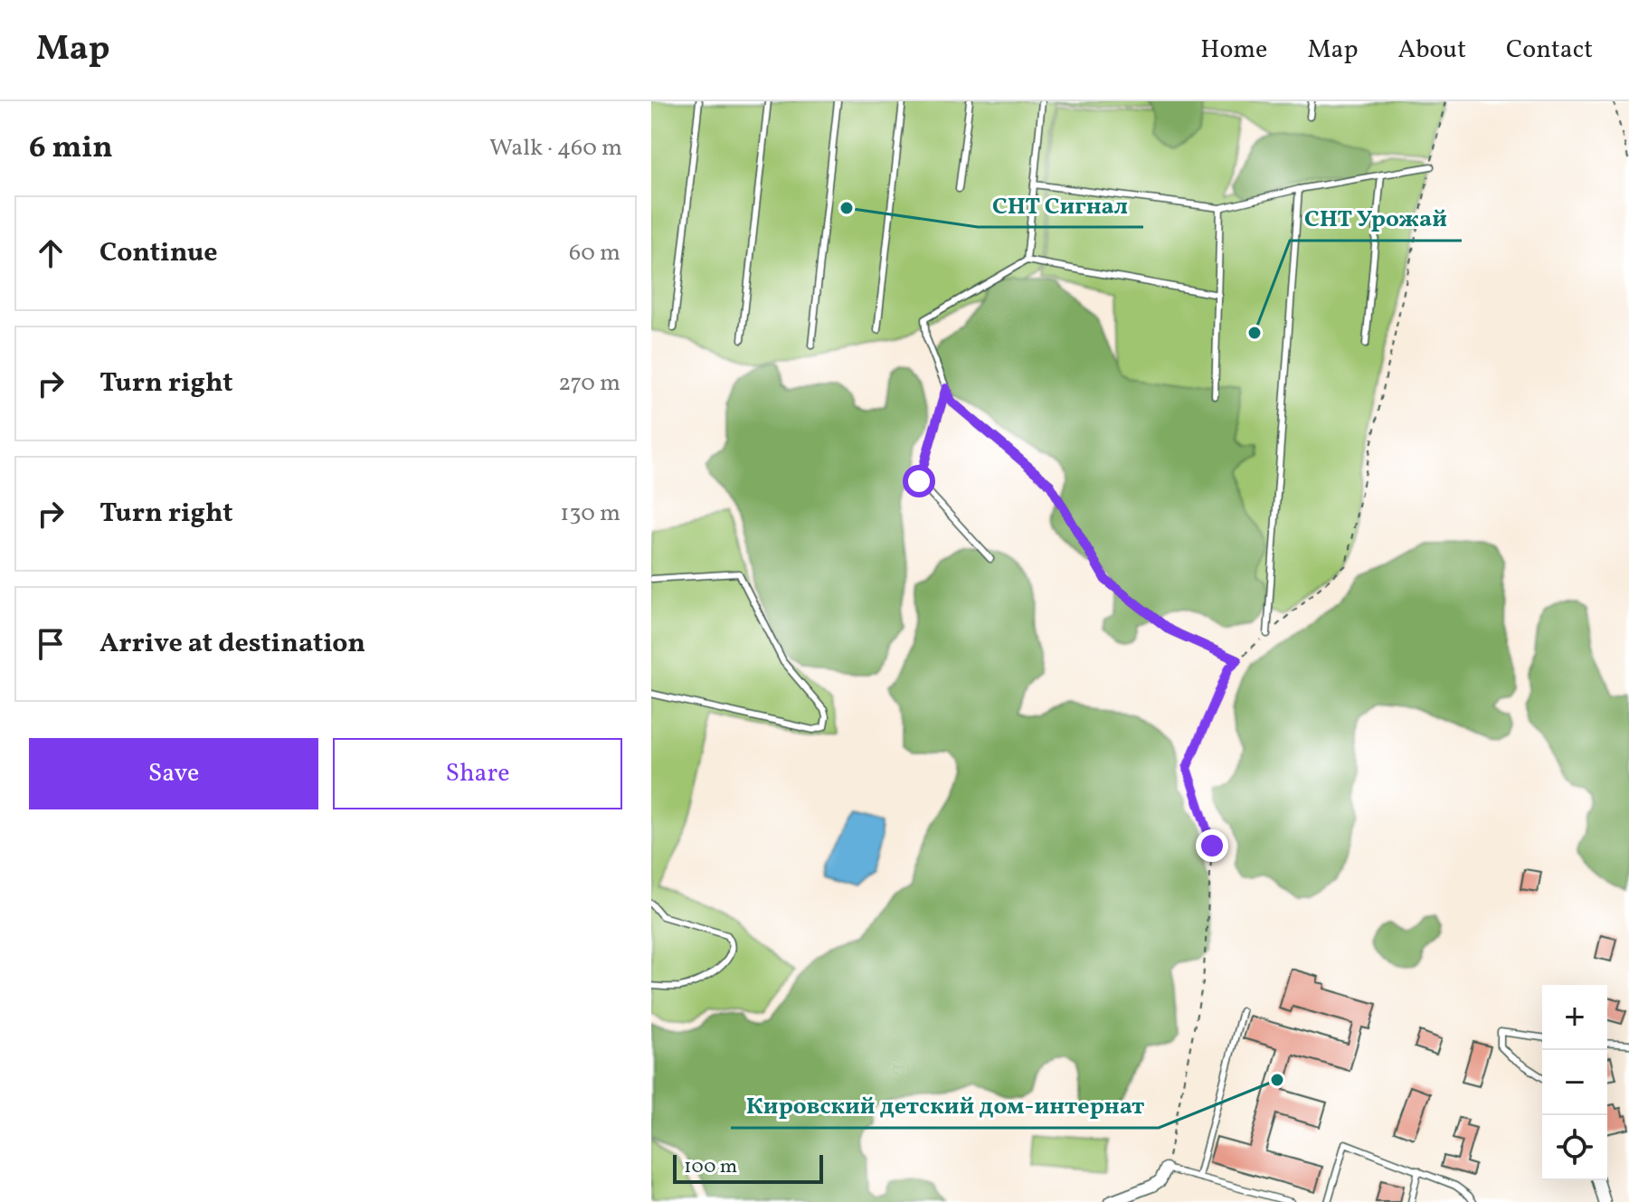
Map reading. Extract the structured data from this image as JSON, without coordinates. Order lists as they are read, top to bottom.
{
  "places": ["СНТ Сигнал", "СНТ Урожай", "Кировский детский дом-интернат"],
  "scale_bar": "100 m",
  "page": {
    "header": "Map",
    "nav": [
      "Home",
      "Map",
      "About",
      "Contact"
    ],
    "heading": ["6 min", "Walk · 460 m"],
    "list": [
      ["Continue", "60 m"],
      ["Turn right", "270 m"],
      ["Turn right", "130 m"],
      "Arrive at destination"
    ],
    "buttons": ["Save", "Share"],
    "map_buttons": ["+", "−"],
    "scale": "100 m"
  }
}
